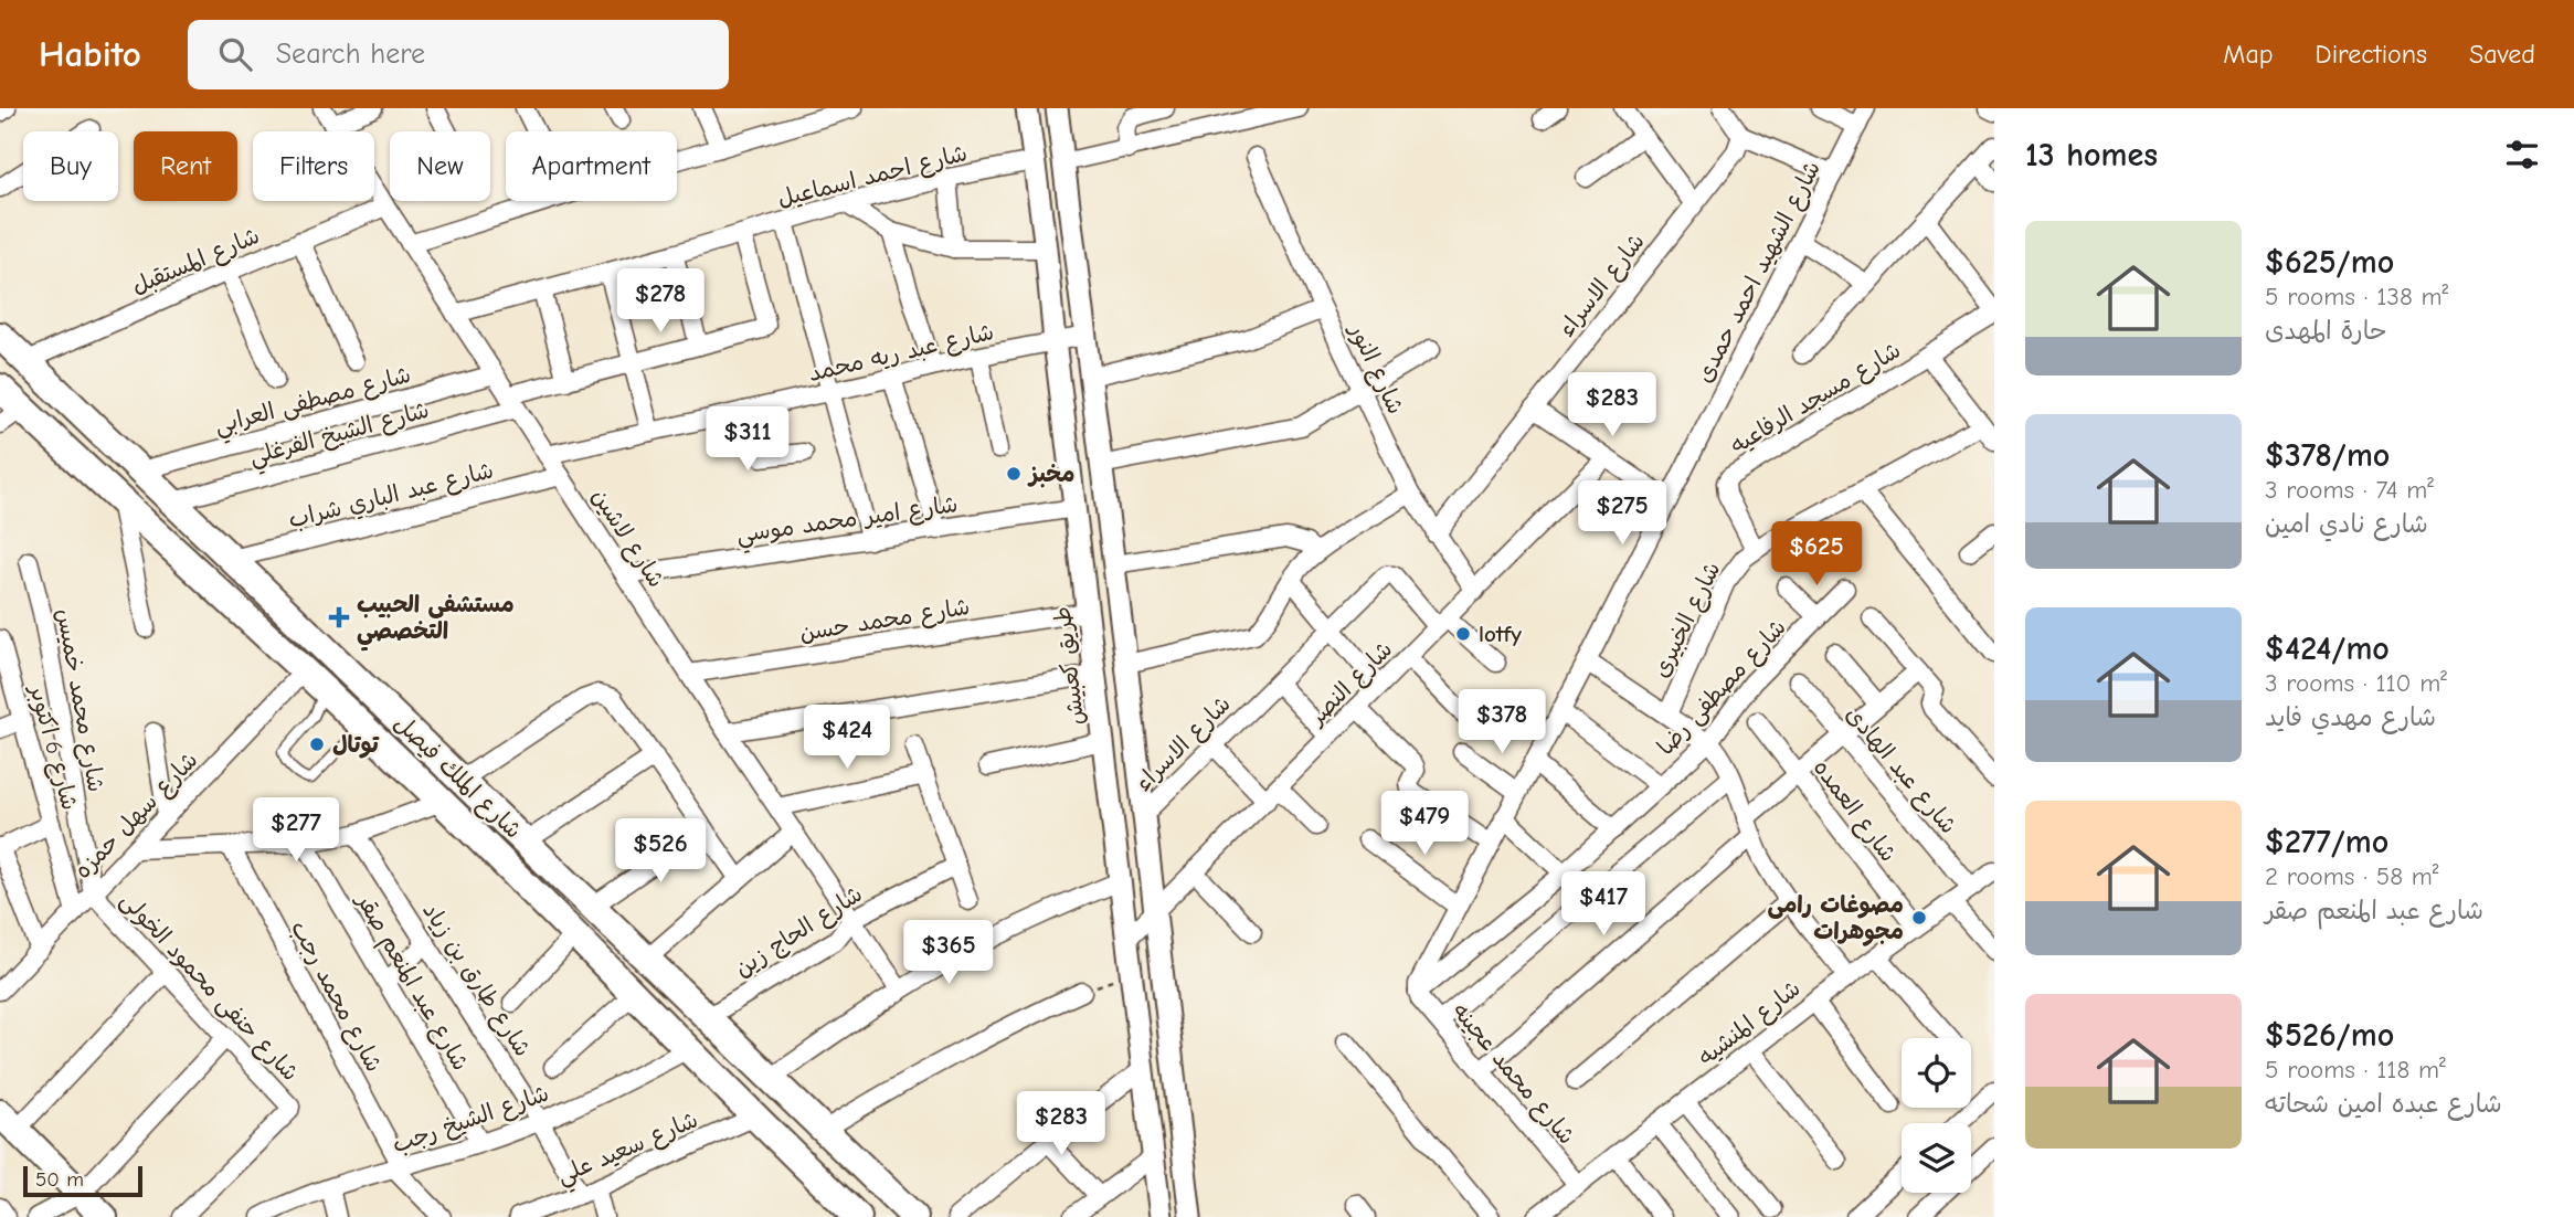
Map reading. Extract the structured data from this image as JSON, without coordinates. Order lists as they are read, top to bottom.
{
  "streets": {
    "main road": ["شارع الملك فيصل"],
    "street": [
      "شارع احمد اسماعيل",
      "شارع المستقبل",
      "شارع الشهيد احمد حمدى",
      "شارع الاسراء",
      "شارع عبد ريه محمد",
      "شارع النور",
      "شارع مسجد الرفاعيه",
      "شارع مصطفى العرابي",
      "شارع الشيخ الفرغلي",
      "شارع عبد الباري شراب",
      "شارع امير محمد موسي",
      "شارع لاشين",
      "شارع محمد حسن",
      "شارع الخبيرى",
      "طريق كعبيش",
      "شارع النصر",
      "شارع مصطفى رضا",
      "شارع محمد خميس",
      "شارع 6 اكتوبر",
      "شارع عبد الهادى",
      "شارع العمده",
      "شارع سهل حمزه",
      "شارع الحاج زين",
      "شارع طارق بن زياد",
      "شارع عبد المنعم صقر",
      "شارع حنفى محمود الخولى",
      "شارع محمد رجب",
      "شارع المنشيه",
      "شارع محمد عجينه",
      "شارع الشيخ رجب",
      "شارع سعيد علي"
    ]
  },
  "crossings": [
    ["شارع احمد اسماعيل", "شارع الشيخ الفرغلي"],
    ["شارع احمد اسماعيل", "شارع لاشين"],
    ["شارع احمد اسماعيل", "طريق كعبيش"],
    ["شارع المستقبل", "شارع لاشين"],
    ["شارع المستقبل", "شارع الملك فيصل"],
    ["شارع الشهيد احمد حمدى", "شارع مصطفى رضا"],
    ["شارع الشهيد احمد حمدى", "شارع محمد عجينه"],
    ["شارع الاسراء", "شارع النور"],
    ["شارع الاسراء", "شارع النصر"],
    ["شارع عبد ريه محمد", "شارع لاشين"],
    ["شارع عبد ريه محمد", "طريق كعبيش"],
    ["شارع النور", "شارع النصر"],
    ["شارع مسجد الرفاعيه", "شارع الخبيرى"],
    ["شارع مصطفى العرابي", "شارع لاشين"],
    ["شارع مصطفى العرابي", "شارع الملك فيصل"],
    ["شارع الشيخ الفرغلي", "شارع لاشين"],
    ["شارع الشيخ الفرغلي", "شارع الملك فيصل"],
    ["شارع عبد الباري شراب", "شارع لاشين"],
    ["شارع عبد الباري شراب", "شارع الملك فيصل"],
    ["شارع امير محمد موسي", "شارع لاشين"],
    ["شارع امير محمد موسي", "طريق كعبيش"],
    ["شارع لاشين", "شارع محمد حسن"],
    ["شارع لاشين", "شارع الحاج زين"],
    ["شارع محمد حسن", "طريق كعبيش"],
    ["طريق كعبيش", "شارع النصر"],
    ["شارع مصطفى رضا", "شارع محمد عجينه"],
    ["شارع محمد خميس", "شارع سهل حمزه"],
    ["شارع محمد خميس", "شارع حنفى محمود الخولى"],
    ["شارع 6 اكتوبر", "شارع سهل حمزه"],
    ["شارع عبد الهادى", "شارع المنشيه"],
    ["شارع الملك فيصل", "شارع سهل حمزه"],
    ["شارع الملك فيصل", "شارع الحاج زين"],
    ["شارع الملك فيصل", "شارع الشيخ رجب"],
    ["شارع الملك فيصل", "شارع سعيد علي"],
    ["شارع العمده", "شارع المنشيه"],
    ["شارع سهل حمزه", "شارع حنفى محمود الخولى"],
    ["شارع طارق بن زياد", "شارع الشيخ رجب"],
    ["شارع طارق بن زياد", "شارع سعيد علي"],
    ["شارع عبد المنعم صقر", "شارع الشيخ رجب"],
    ["شارع محمد رجب", "شارع الشيخ رجب"],
    ["شارع المنشيه", "شارع محمد عجينه"]
  ],
  "places": {
    "other": [
      "مخبز",
      "lotfy",
      "توتال",
      "مصوغات رامى مجوهرات"
    ],
    "health": ["مستشفى الحبيب التخصصي"]
  },
  "scale_bar": "50 m",
  "page": {
    "header": "Habito",
    "search": "Search here",
    "nav": ["Map", "Directions", "Saved"],
    "heading": "13 homes",
    "chip": [
      "Buy",
      "Rent",
      "Filters",
      "New",
      "Apartment"
    ],
    "list": [
      {
        "name": "$625/mo",
        "note": "5 rooms · 138 m² · حارة المهدى"
      },
      {
        "name": "$378/mo",
        "note": "3 rooms · 74 m² · شارع نادي امين"
      },
      {
        "name": "$424/mo",
        "note": "3 rooms · 110 m² · شارع مهدي فايد"
      },
      {
        "name": "$277/mo",
        "note": "2 rooms · 58 m² · شارع عبد المنعم صقر"
      },
      {
        "name": "$526/mo",
        "note": "5 rooms · 118 m² · شارع عبده امين شحاته"
      }
    ],
    "price": [
      "$278",
      "$283",
      "$311",
      "$275",
      "$625",
      "$378",
      "$424",
      "$479",
      "$277",
      "$526",
      "$417",
      "$365",
      "$283"
    ],
    "scale": "50 m"
  }
}
